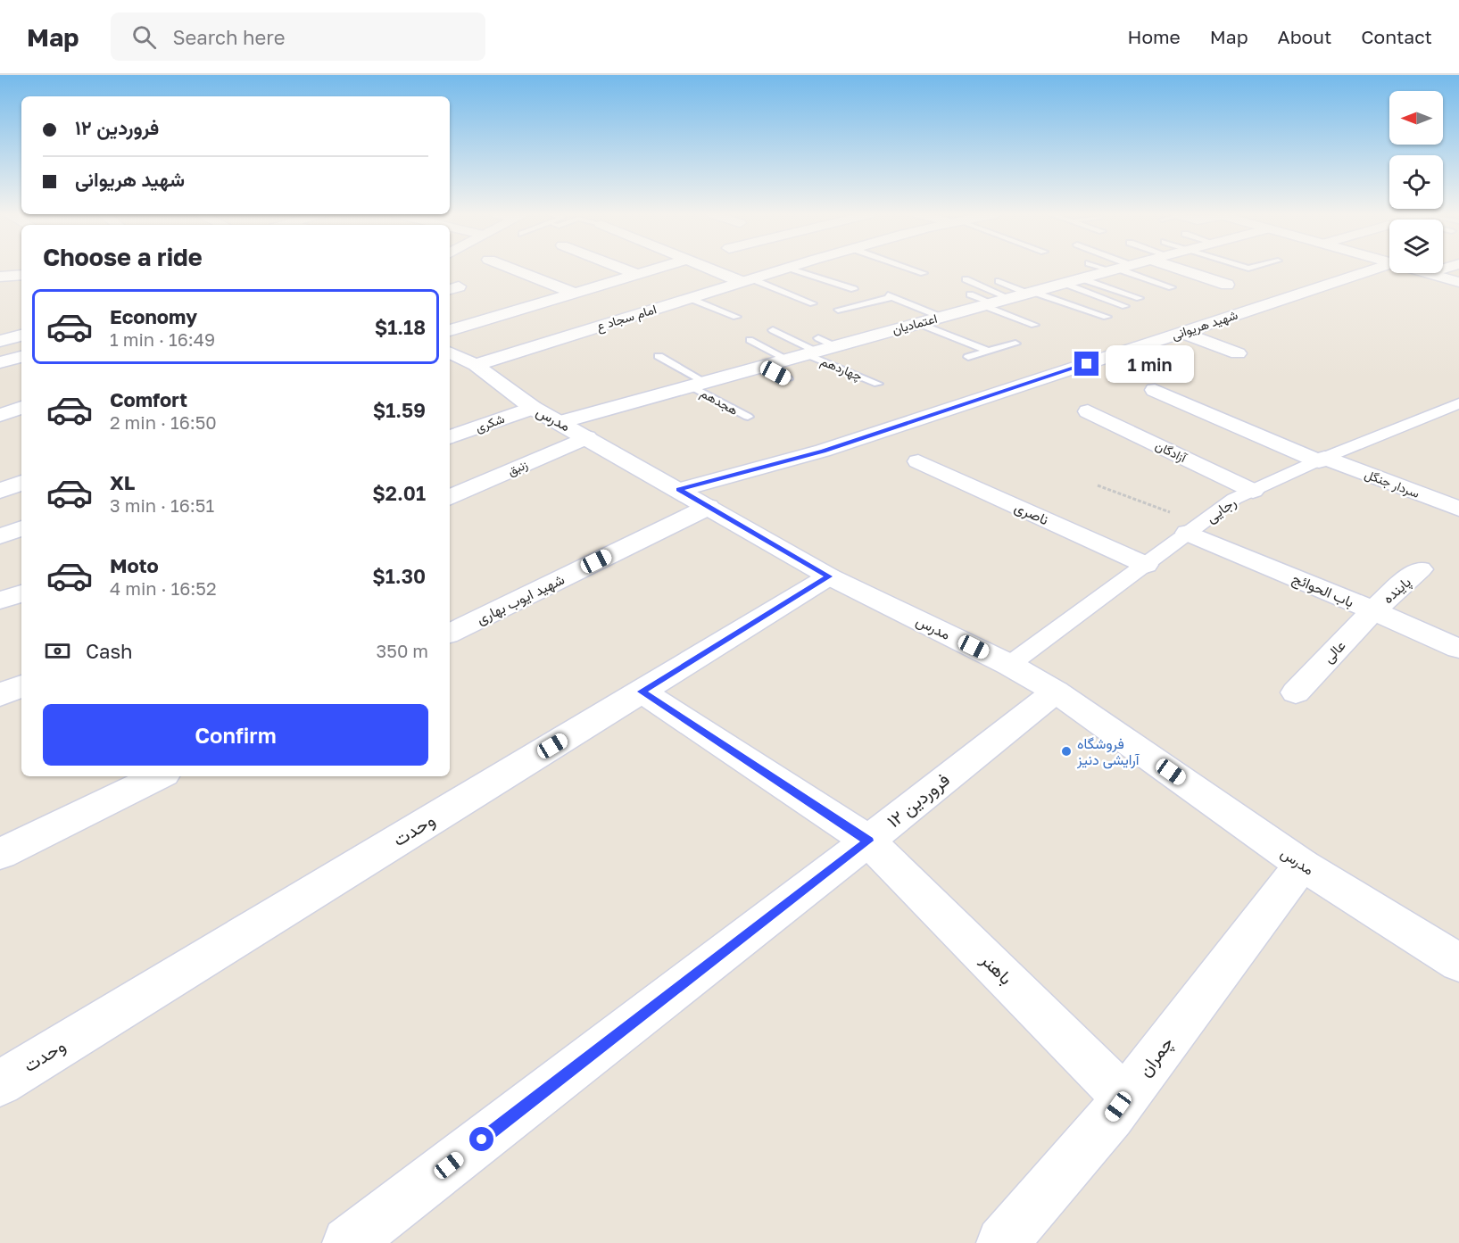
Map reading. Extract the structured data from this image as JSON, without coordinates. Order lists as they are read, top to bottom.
{
  "streets": {
    "street": [
      "امام سجاد ع",
      "اعتمادیان",
      "شهید هریوانی",
      "مدرس",
      "شکری",
      "آزادگان",
      "زنبق",
      "سردار جنگل",
      "رجایی",
      "ناصری",
      "باب الحوائج",
      "پاینده",
      "شهید ایوب بهاری",
      "عالی",
      "۱۲ فروردین",
      "وحدت",
      "باهنر",
      "چمران"
    ],
    "lane": ["چهاردهم", "هجدهم"]
  },
  "crossings": [
    ["امام سجاد ع", "مدرس"],
    ["اعتمادیان", "چهاردهم"],
    ["اعتمادیان", "هجدهم"],
    ["اعتمادیان", "مدرس"],
    ["شهید هریوانی", "مدرس"],
    ["مدرس", "شکری"],
    ["مدرس", "زنبق"],
    ["مدرس", "رجایی"],
    ["مدرس", "شهید ایوب بهاری"],
    ["مدرس", "۱۲ فروردین"],
    ["مدرس", "وحدت"],
    ["مدرس", "چمران"],
    ["آزادگان", "رجایی"],
    ["سردار جنگل", "رجایی"],
    ["رجایی", "ناصری"],
    ["رجایی", "باب الحوائج"],
    ["باب الحوائج", "پاینده"],
    ["باب الحوائج", "عالی"],
    ["پاینده", "عالی"],
    ["۱۲ فروردین", "باهنر"],
    ["وحدت", "باهنر"],
    ["باهنر", "چمران"]
  ],
  "places": ["فروشگاه آرایشی دنیز"],
  "north": "left",
  "page": {
    "header": "Map",
    "search": "Search here",
    "nav": [
      "Home",
      "Map",
      "About",
      "Contact"
    ],
    "banner": ["۱۲ فروردین", "شهید هریوانی"],
    "heading": "Choose a ride",
    "list": [
      {
        "name": "Economy",
        "note": "1 min · 16:49",
        "value": "$1.18"
      },
      {
        "name": "Comfort",
        "note": "2 min · 16:50",
        "value": "$1.59"
      },
      {
        "name": "XL",
        "note": "3 min · 16:51",
        "value": "$2.01"
      },
      {
        "name": "Moto",
        "note": "4 min · 16:52",
        "value": "$1.30"
      }
    ],
    "bubble": "1 min",
    "pay": ["Cash", "350 m"],
    "buttons": "Confirm"
  }
}
